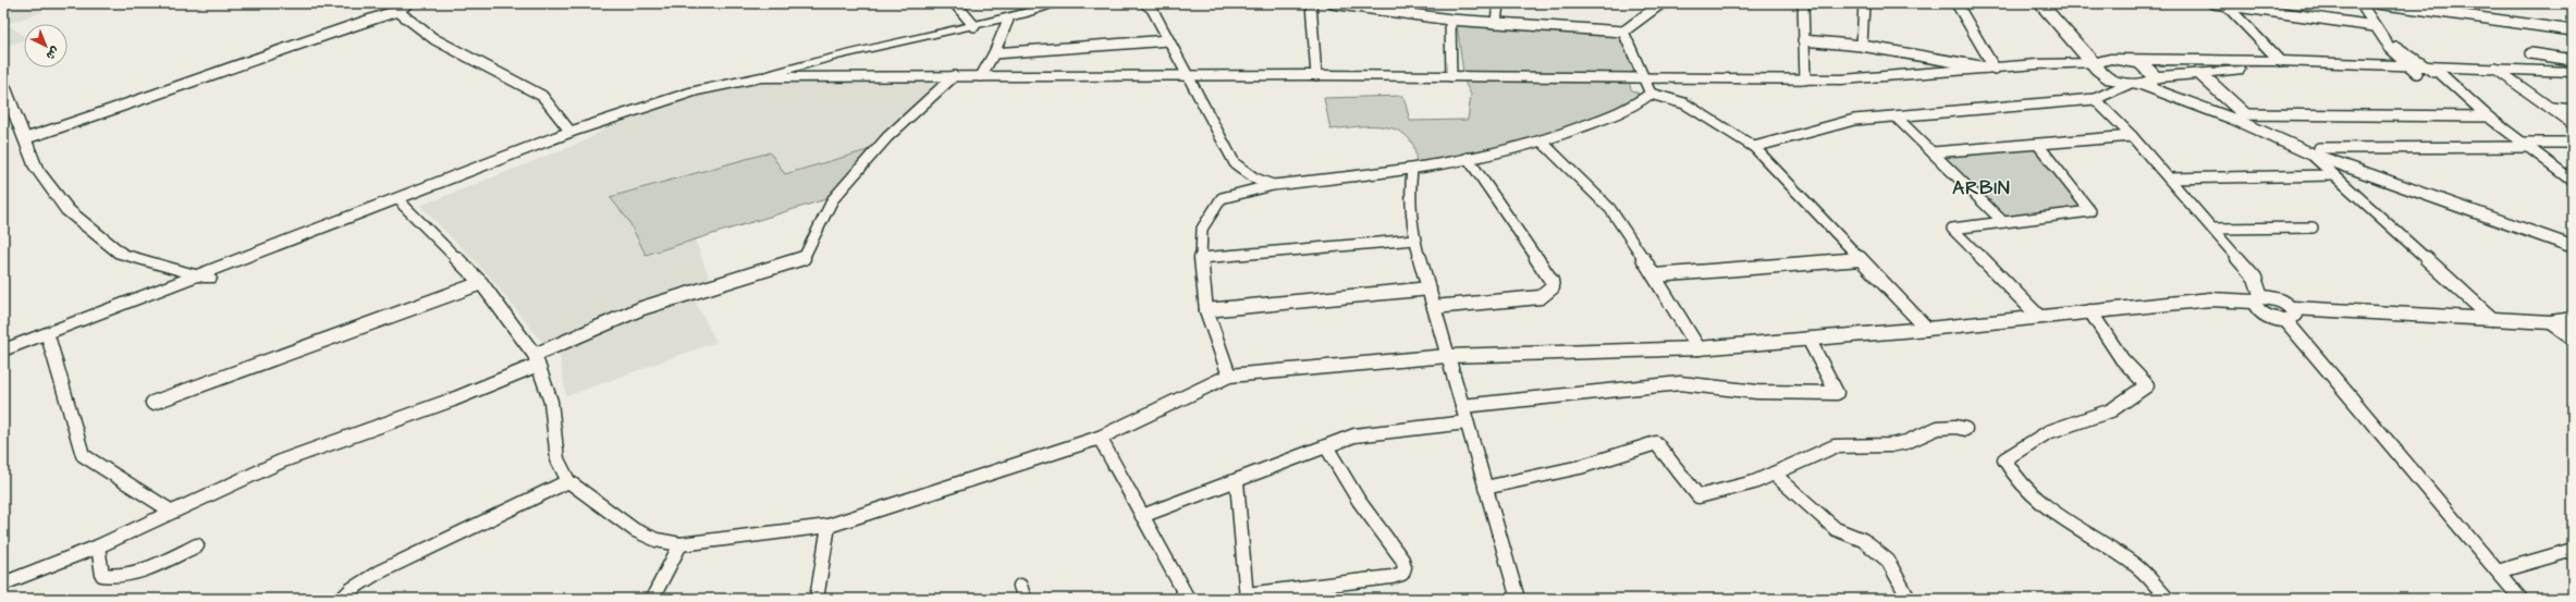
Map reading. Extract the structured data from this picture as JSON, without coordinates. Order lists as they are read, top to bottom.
{
  "districts": ["ARBIN"],
  "north": "bottom right"
}
